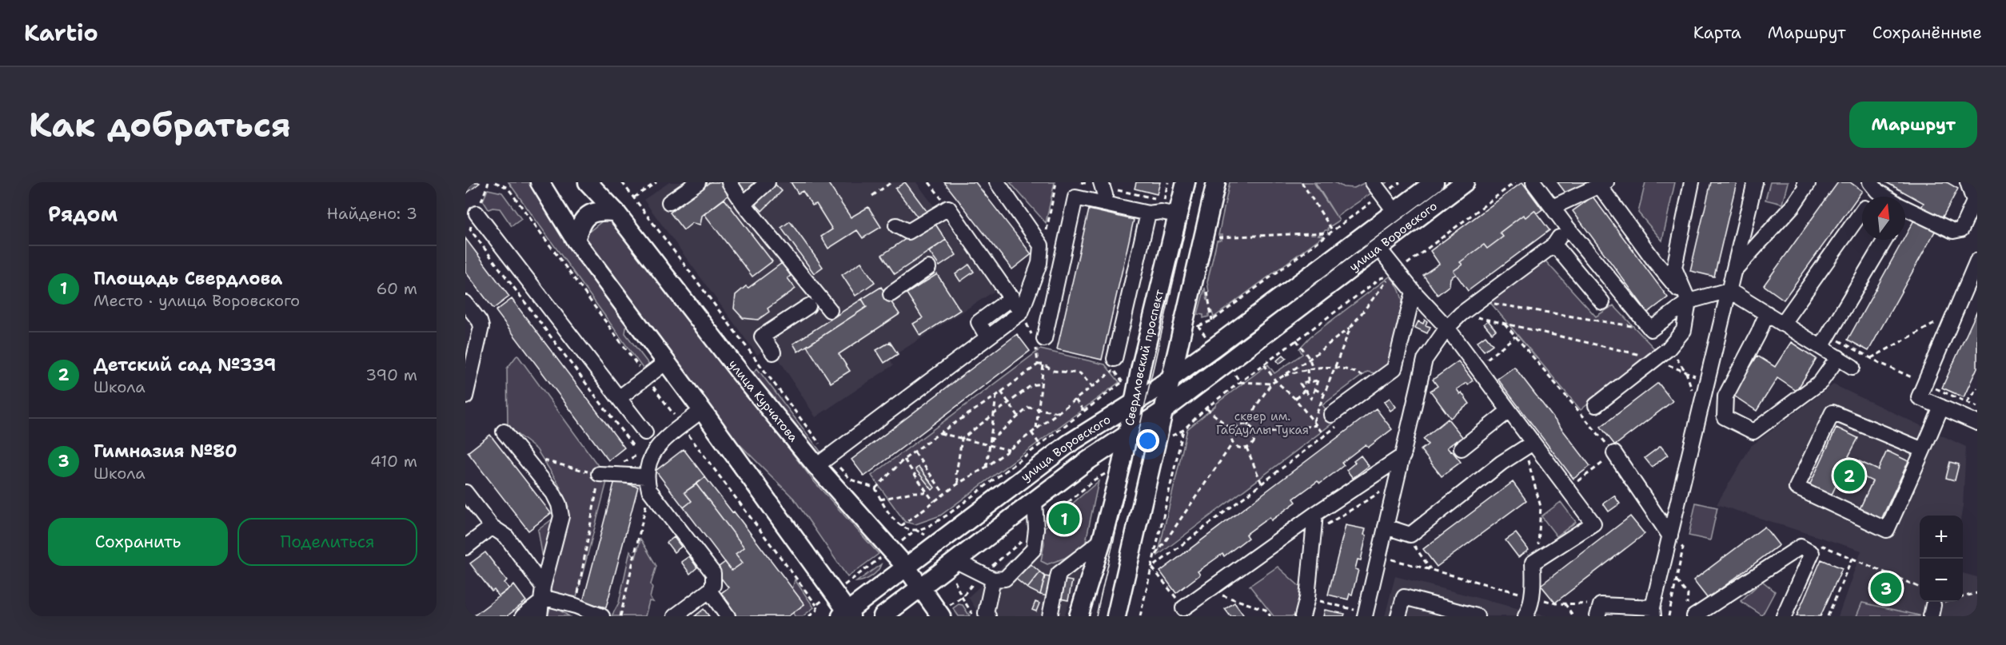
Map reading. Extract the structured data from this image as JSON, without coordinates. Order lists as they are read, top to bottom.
{
  "streets": {
    "main road": ["улица Воровского", "Свердловский проспект", "улица Курчатова"]
  },
  "crossings": [
    ["улица Воровского", "Свердловский проспект"],
    ["улица Воровского", "улица Курчатова"]
  ],
  "parks": ["сквер им. Габдуллы Тукая"],
  "north": "top",
  "page": {
    "header": "Kartio",
    "nav": ["Карта", "Маршрут", "Сохранённые"],
    "buttons": [
      "Маршрут",
      ["Сохранить", "Поделиться"]
    ],
    "title": "Как добраться",
    "heading": ["Рядом", "Найдено: 3"],
    "list": [
      {
        "mark": "1",
        "name": "Площадь Свердлова",
        "note": "Место · улица Воровского",
        "value": "60 m"
      },
      {
        "mark": "2",
        "name": "Детский сад №339",
        "note": "Школа",
        "value": "390 m"
      },
      {
        "mark": "3",
        "name": "Гимназия №80",
        "note": "Школа",
        "value": "410 m"
      }
    ],
    "pins": ["2", "1", "3"],
    "map_buttons": ["+", "−"]
  }
}
